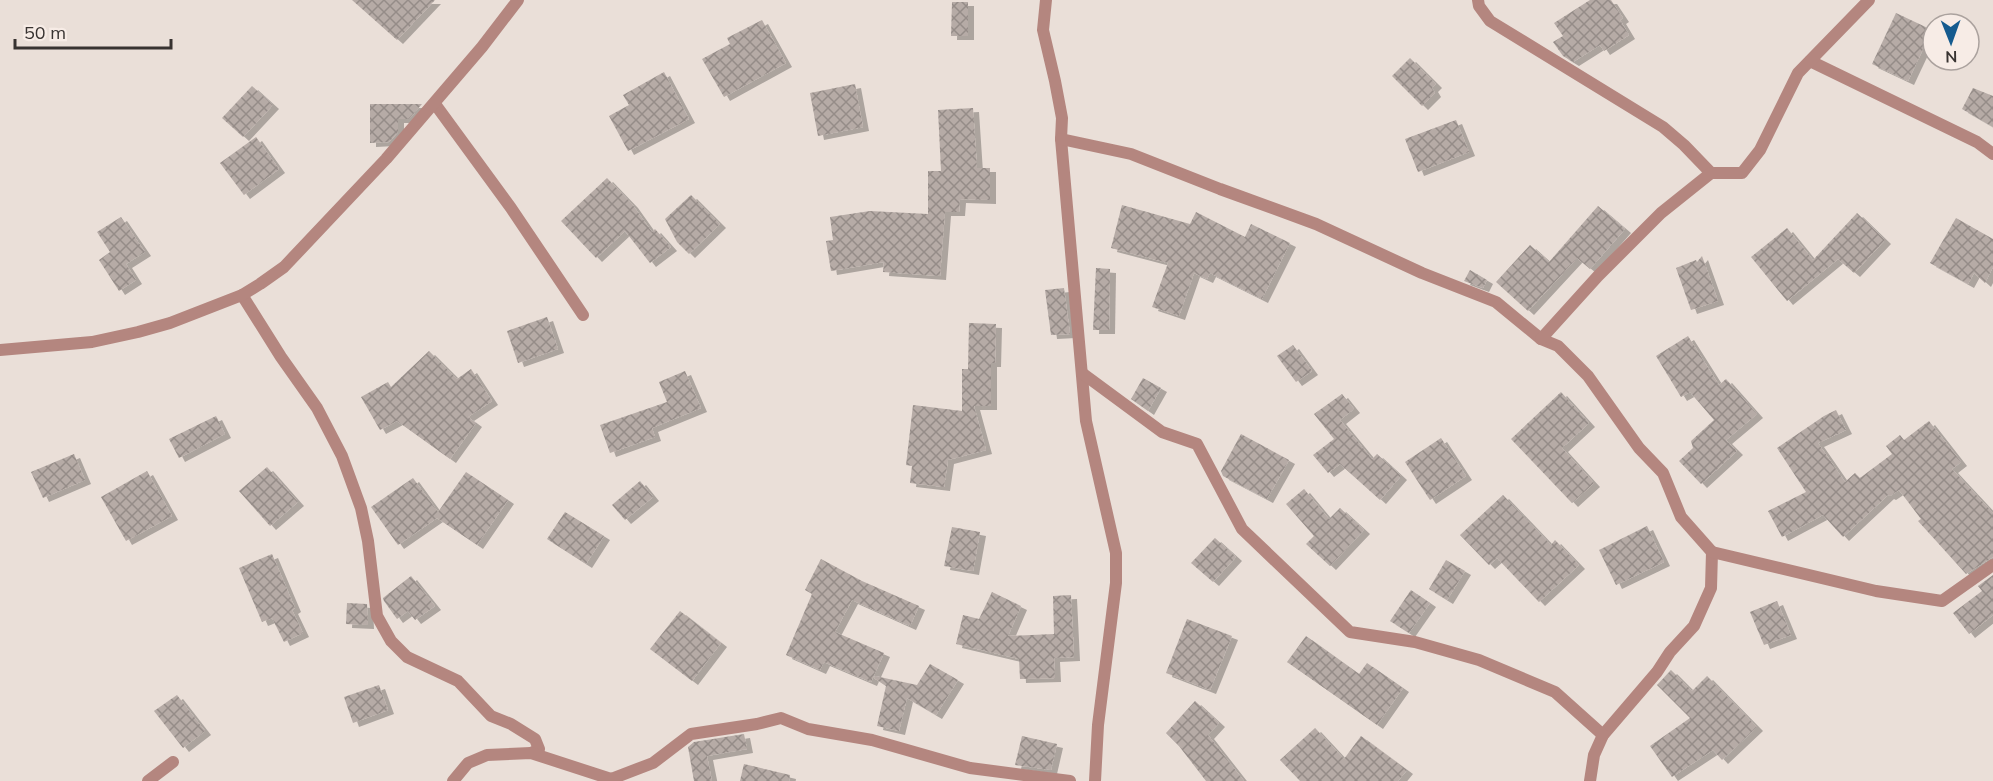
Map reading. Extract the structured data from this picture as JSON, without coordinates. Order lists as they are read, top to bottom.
{
  "scale_bar": "50 m",
  "north": "bottom"
}
